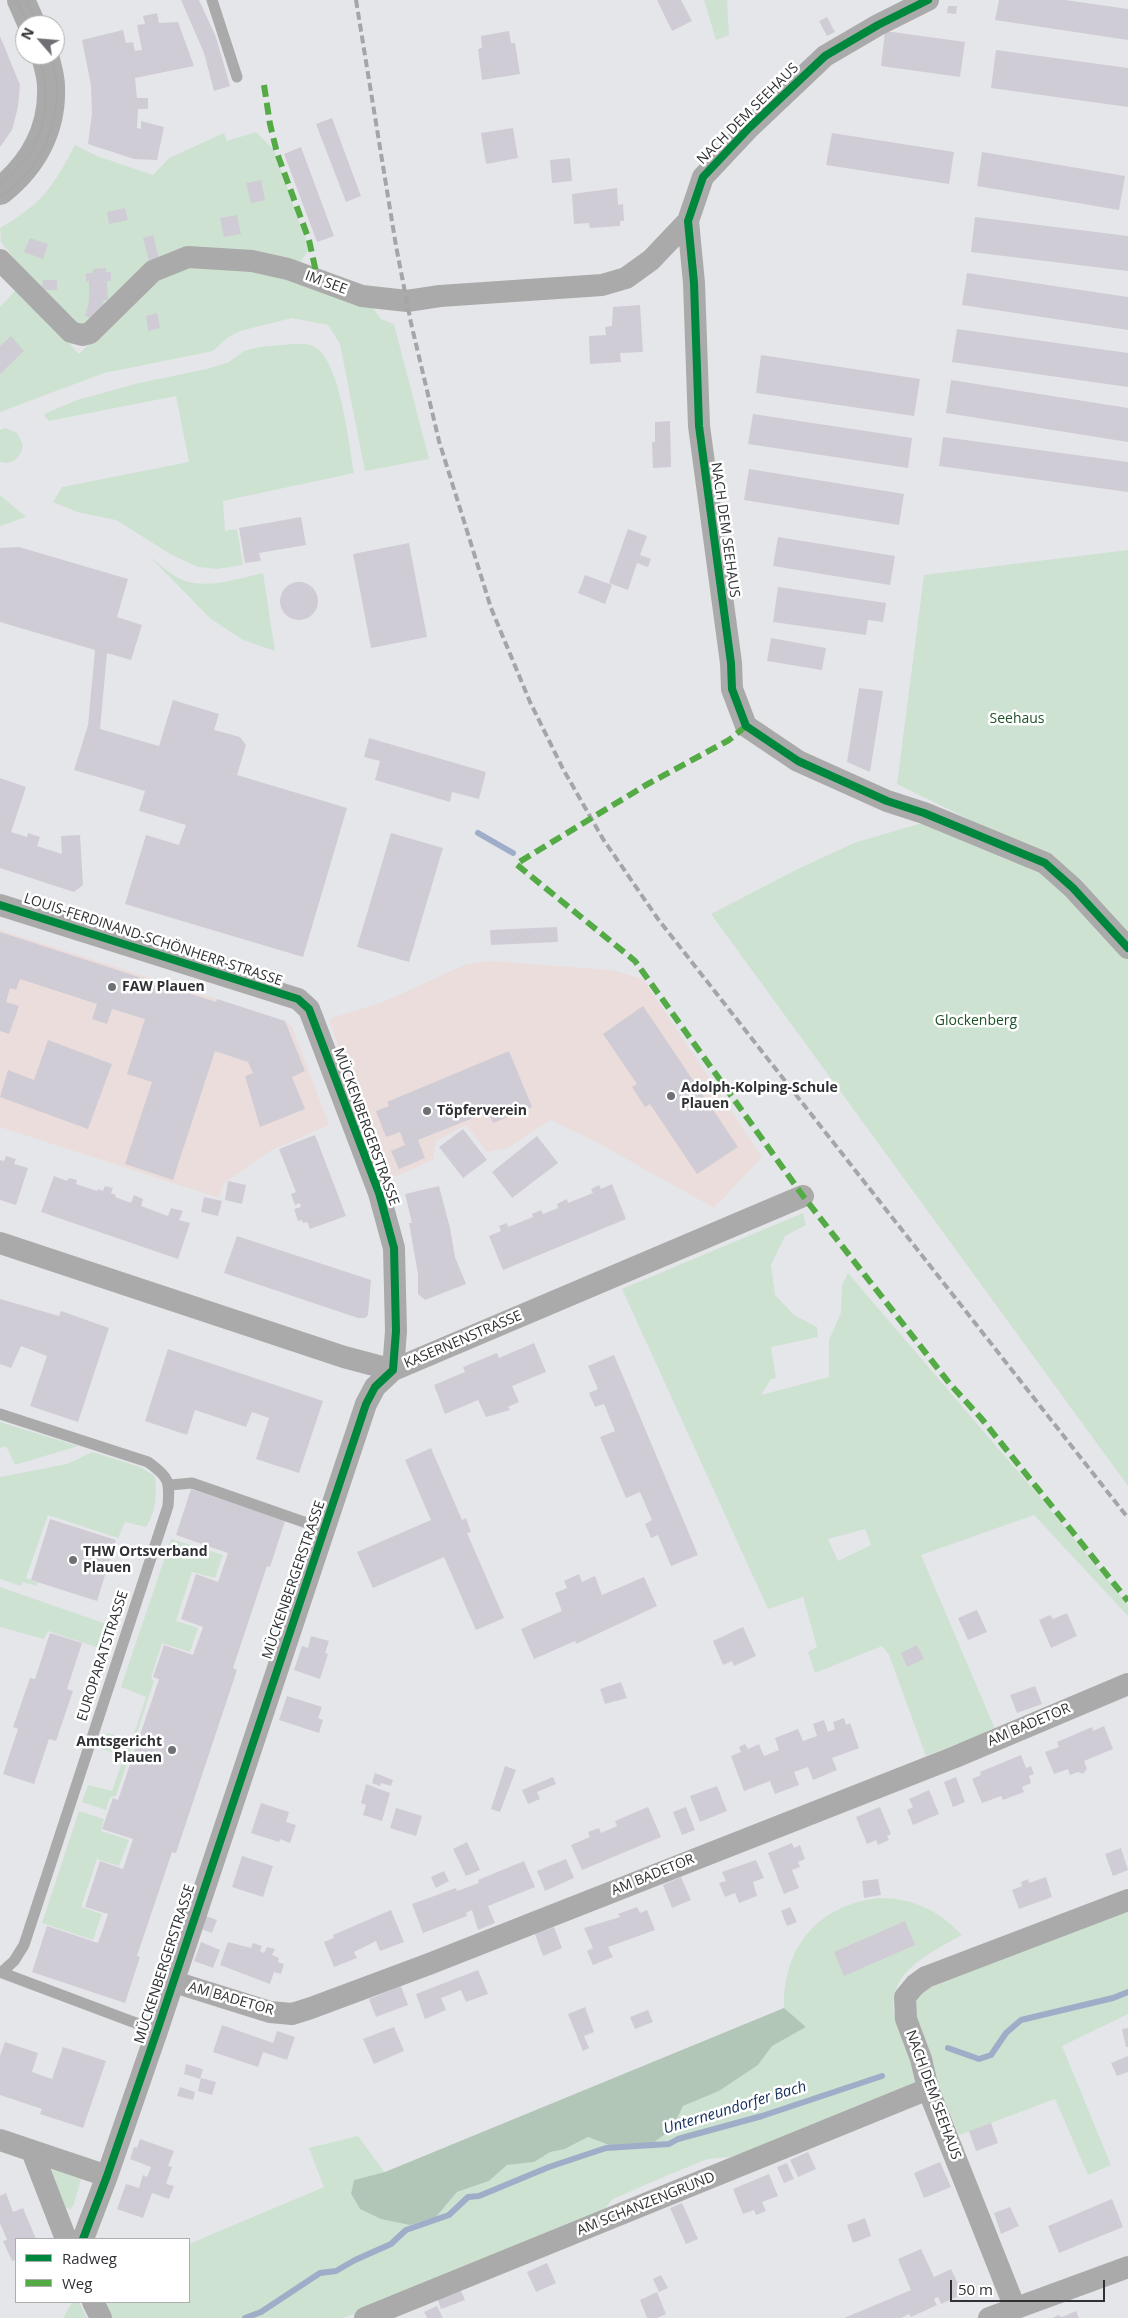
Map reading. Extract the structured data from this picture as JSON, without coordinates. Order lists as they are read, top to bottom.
{
  "streets": {
    "street": [
      "NACH DEM SEEHAUS",
      "IM SEE",
      "LOUIS-FERDINAND-SCHÖNHERR-STRASSE",
      "MÜCKENBERGERSTRASSE",
      "KASERNENSTRASSE",
      "AM BADETOR",
      "AM SCHANZENGRUND"
    ],
    "lane": ["EUROPARATSTRASSE"]
  },
  "crossings": [
    ["NACH DEM SEEHAUS", "IM SEE"],
    ["NACH DEM SEEHAUS", "AM SCHANZENGRUND"],
    ["LOUIS-FERDINAND-SCHÖNHERR-STRASSE", "MÜCKENBERGERSTRASSE"],
    ["MÜCKENBERGERSTRASSE", "KASERNENSTRASSE"],
    ["MÜCKENBERGERSTRASSE", "EUROPARATSTRASSE"],
    ["MÜCKENBERGERSTRASSE", "AM BADETOR"]
  ],
  "water": ["Unterneundorfer Bach"],
  "parks": ["Seehaus", "Glockenberg"],
  "places": [
    "FAW Plauen",
    "Adolph-Kolping-Schule Plauen",
    "Töpferverein",
    "THW Ortsverband Plauen",
    "Amtsgericht Plauen"
  ],
  "legend": ["Radweg", "Weg"],
  "scale_bar": "50 m",
  "north": "top left"
}
